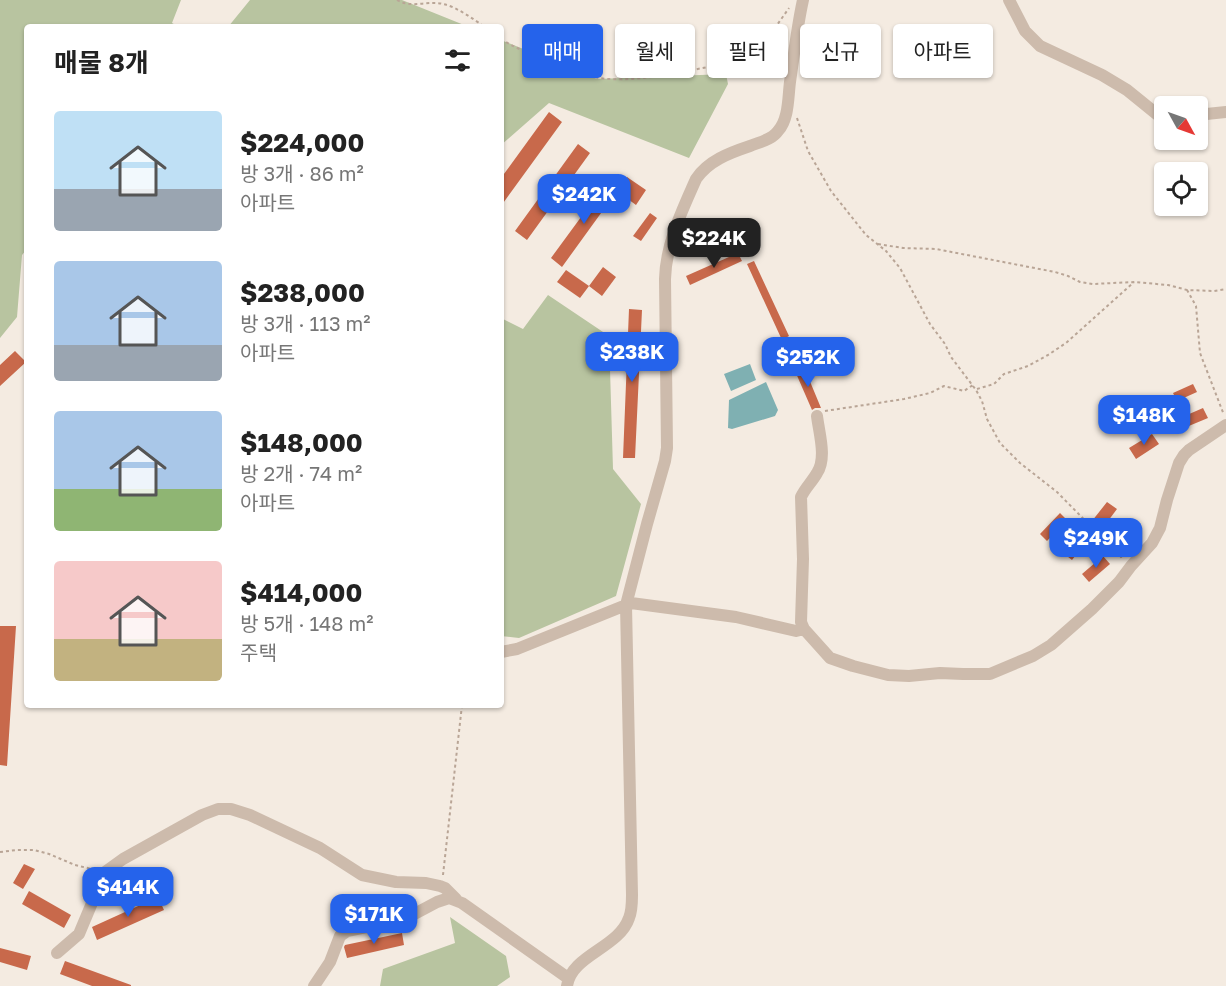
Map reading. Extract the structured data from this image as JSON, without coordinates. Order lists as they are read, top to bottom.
{
  "north": "bottom right",
  "page": {
    "chip": [
      "매매",
      "월세",
      "필터",
      "신규",
      "아파트"
    ],
    "heading": "매물 8개",
    "list": [
      {
        "name": "$224,000",
        "note": "방 3개 · 86 m² · 아파트"
      },
      {
        "name": "$238,000",
        "note": "방 3개 · 113 m² · 아파트"
      },
      {
        "name": "$148,000",
        "note": "방 2개 · 74 m² · 아파트"
      },
      {
        "name": "$414,000",
        "note": "방 5개 · 148 m² · 주택"
      }
    ],
    "price": [
      "$242K",
      "$224K",
      "$238K",
      "$252K",
      "$148K",
      "$249K",
      "$414K",
      "$171K"
    ]
  }
}
